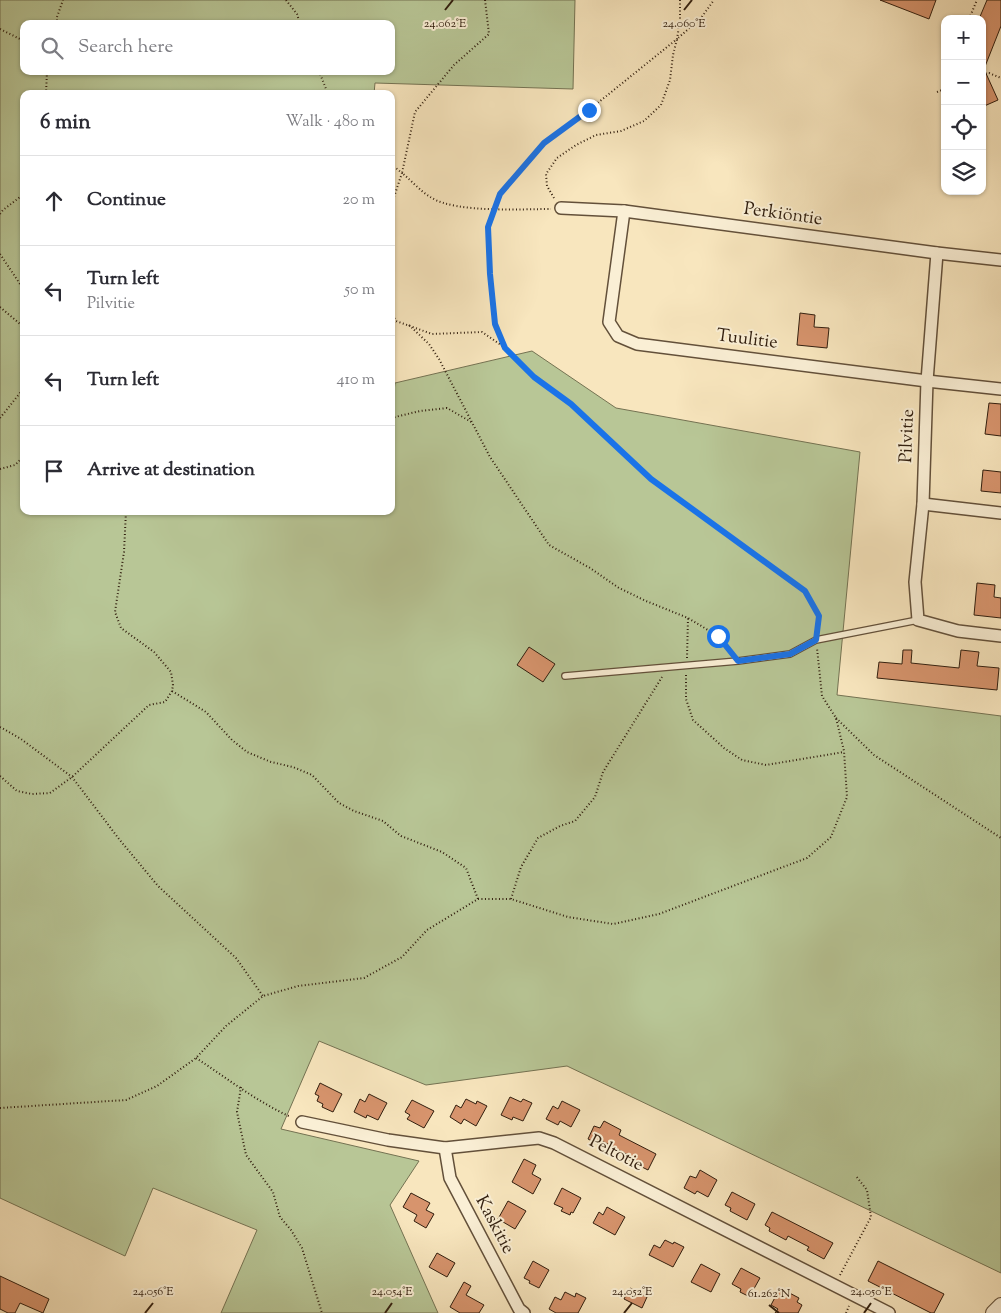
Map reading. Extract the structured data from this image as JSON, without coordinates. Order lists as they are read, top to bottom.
{
  "streets": {
    "street": [
      "Perkiöntie",
      "Tuulitie",
      "Pilvitie",
      "Peltotie",
      "Kaskitie"
    ]
  },
  "crossings": [
    ["Perkiöntie", "Tuulitie"],
    ["Perkiöntie", "Pilvitie"],
    ["Tuulitie", "Pilvitie"],
    ["Peltotie", "Kaskitie"]
  ],
  "page": {
    "map_buttons": ["+", "−"],
    "search": "Search here",
    "heading": ["6 min", "Walk · 480 m"],
    "list": [
      ["Continue", "20 m"],
      ["Turn left", "Pilvitie", "50 m"],
      ["Turn left", "410 m"],
      "Arrive at destination"
    ]
  },
  "coordinates": [
    "24.062°E",
    "24.060°E",
    "24.056°E",
    "24.054°E",
    "24.052°E",
    "24.050°E",
    "61.262°N"
  ]
}
